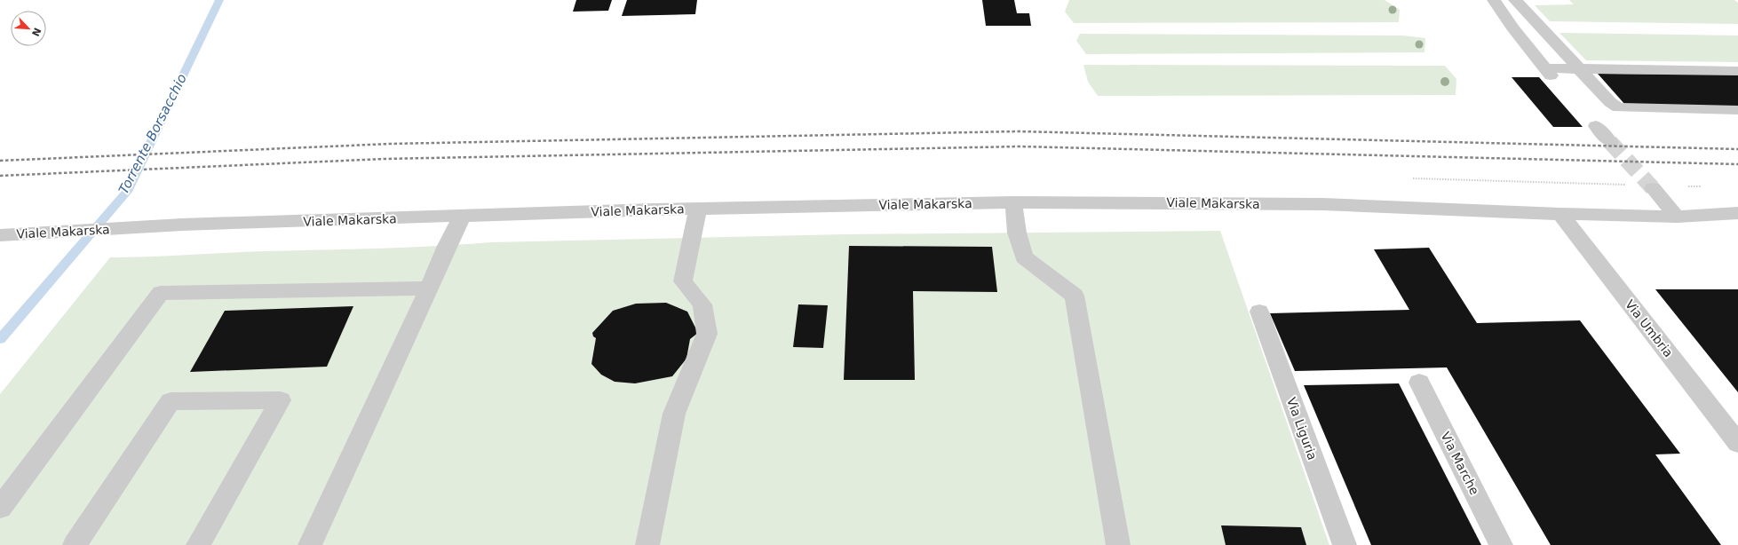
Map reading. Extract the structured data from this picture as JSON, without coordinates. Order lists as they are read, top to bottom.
{
  "streets": {
    "street": [
      "Viale Makarska",
      "Via Umbria",
      "Via Liguria",
      "Via Marche"
    ]
  },
  "crossings": [
    ["Viale Makarska", "Via Umbria"]
  ],
  "water": ["Torrente Borsacchio"],
  "north": "bottom right"
}
